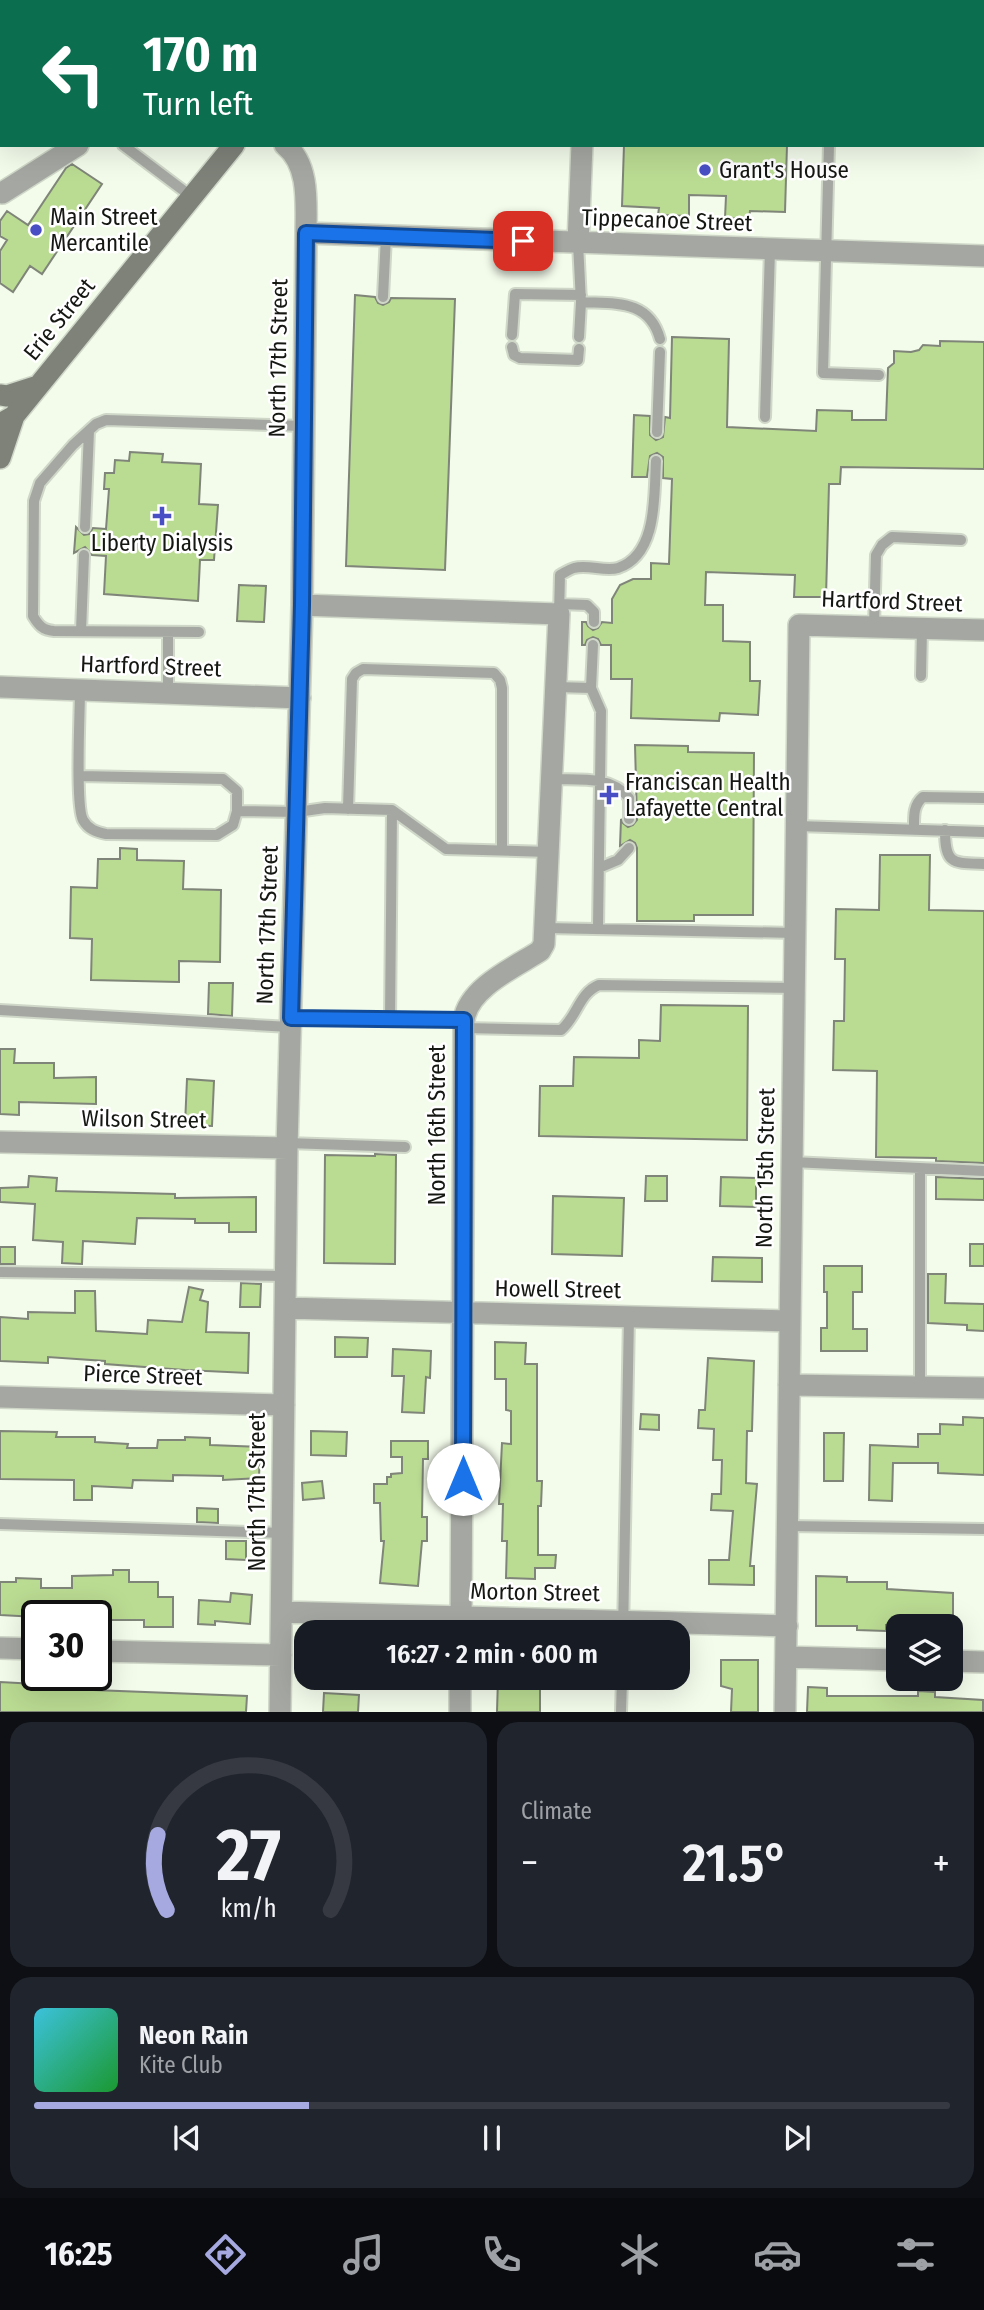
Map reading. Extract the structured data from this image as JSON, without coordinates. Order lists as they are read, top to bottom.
{
  "streets": {
    "street": [
      "Tippecanoe Street",
      "Erie Street",
      "North 17th Street",
      "Hartford Street",
      "Wilson Street",
      "North 16th Street",
      "North 15th Street",
      "Howell Street",
      "Pierce Street",
      "Morton Street"
    ]
  },
  "crossings": [
    ["Tippecanoe Street", "North 17th Street"],
    ["North 17th Street", "Hartford Street"],
    ["North 17th Street", "Wilson Street"],
    ["North 17th Street", "Howell Street"],
    ["North 17th Street", "Pierce Street"],
    ["North 17th Street", "Morton Street"],
    ["Hartford Street", "North 15th Street"],
    ["North 16th Street", "Howell Street"],
    ["North 15th Street", "Howell Street"],
    ["North 15th Street", "Morton Street"]
  ],
  "places": {
    "other": ["Grant's House", "Main Street Mercantile"],
    "health": ["Liberty Dialysis", "Franciscan Health Lafayette Central"]
  },
  "page": {
    "turn": ["170 m", "Turn left"],
    "limit": "30",
    "trip": "16:27 · 2 min · 600 m",
    "tile": "Climate",
    "heat": ["−", "21.5°", "+"],
    "song": ["Neon Rain", "Kite Club"],
    "tabs": "16:25",
    "gauge": ["27", "km/h"]
  }
}
